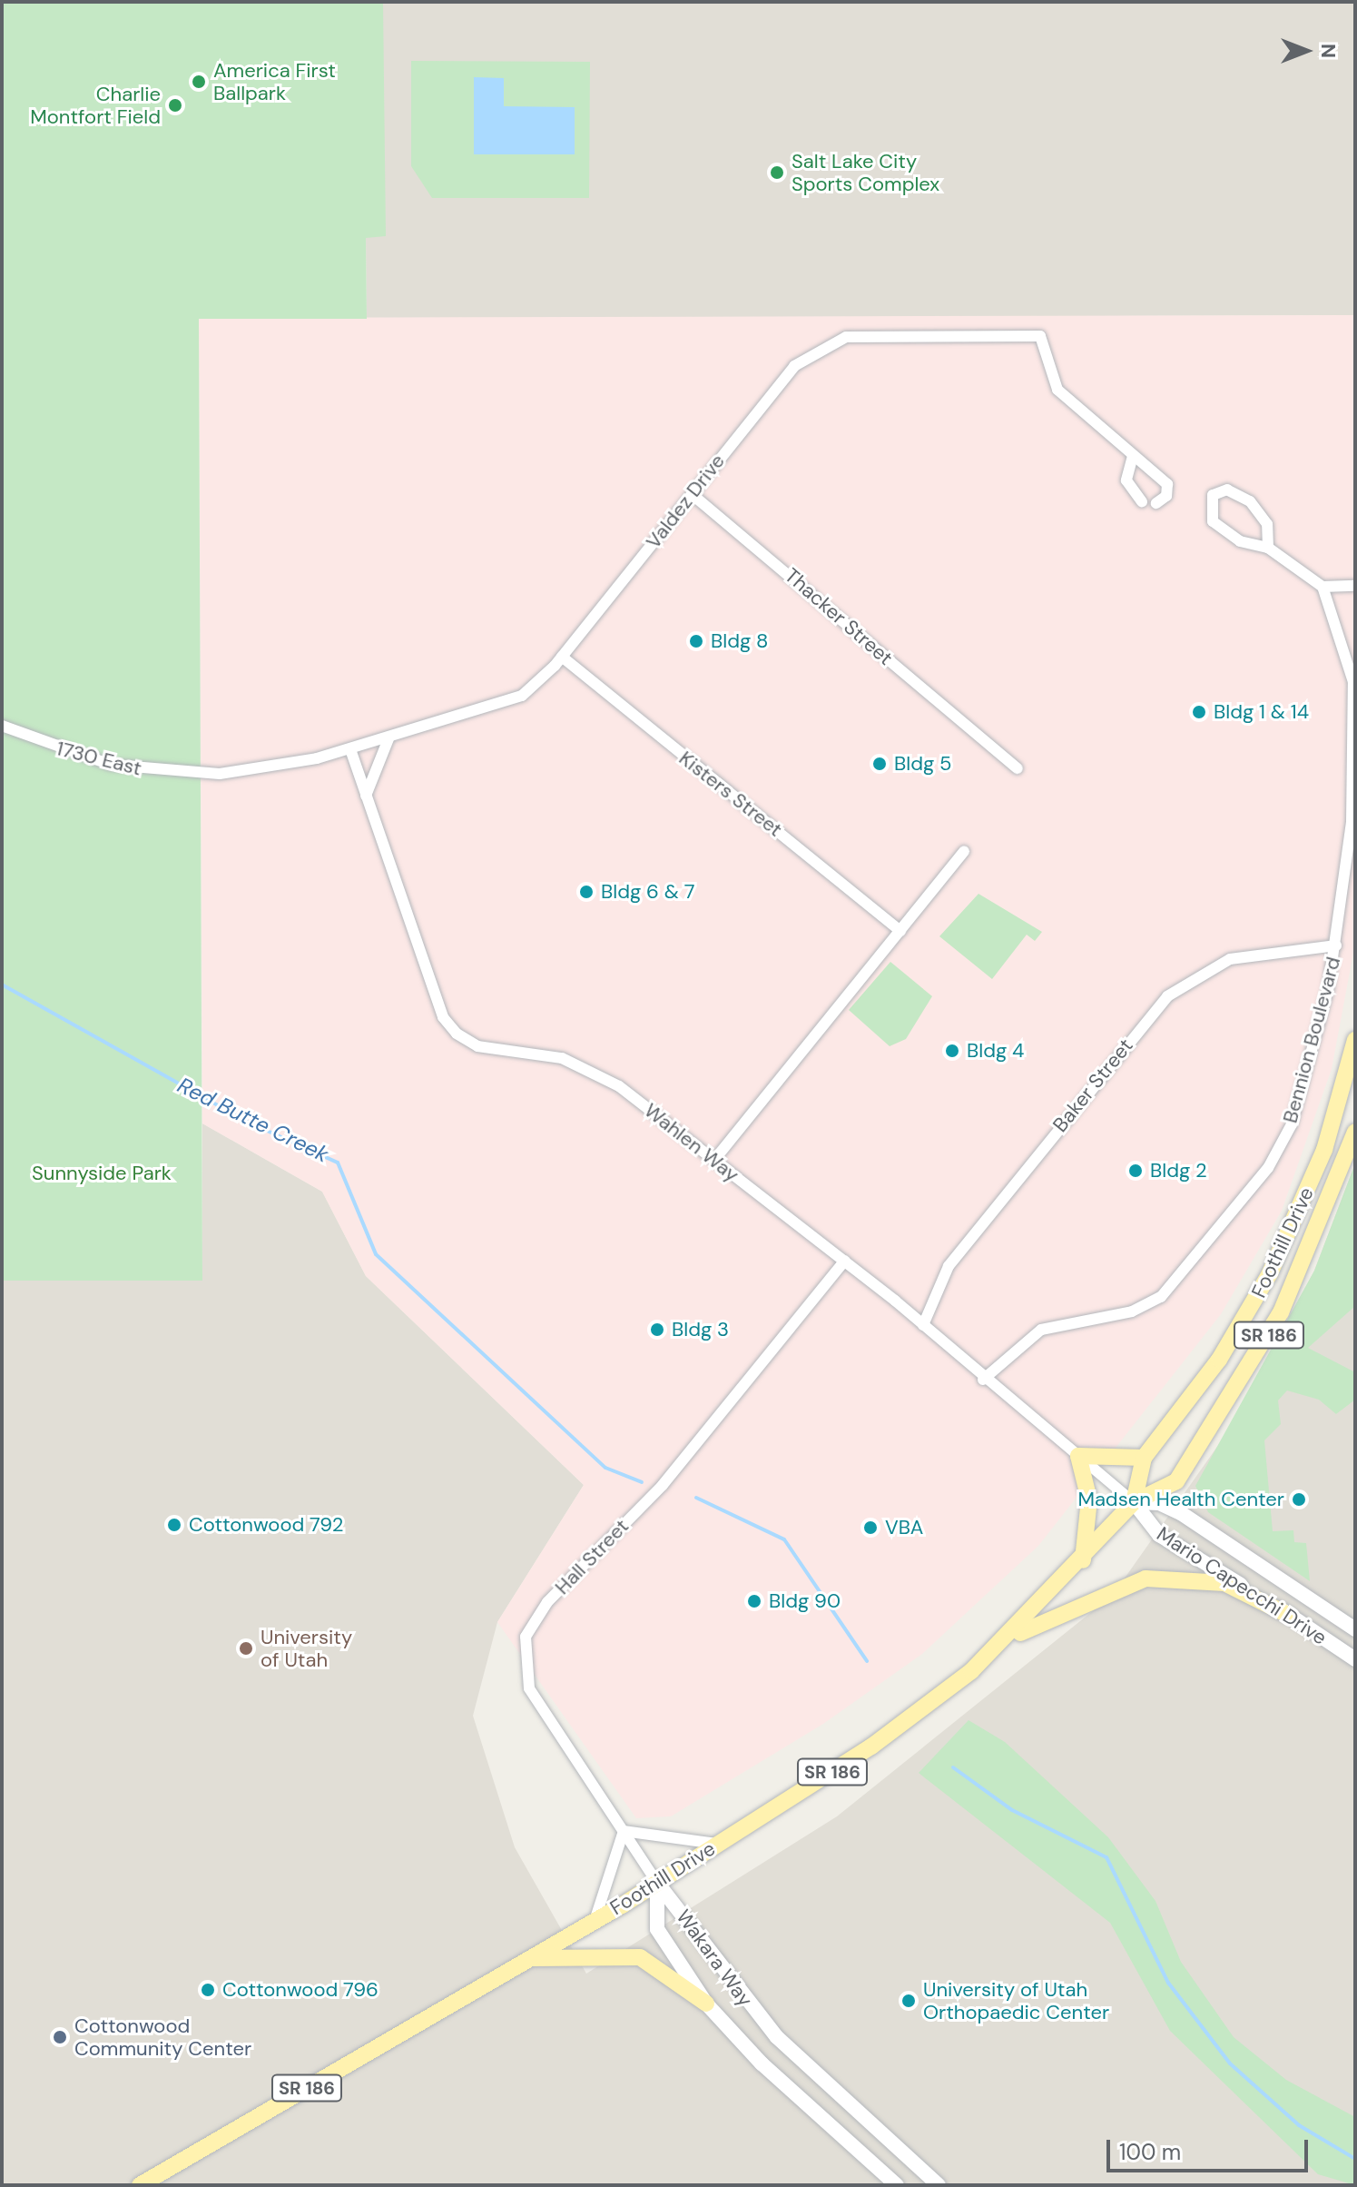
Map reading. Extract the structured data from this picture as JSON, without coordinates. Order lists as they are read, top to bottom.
{
  "streets": {
    "main road": ["Foothill Drive", "SR 186"],
    "street": [
      "Valdez Drive",
      "Thacker Street",
      "1730 East",
      "Kisters Street",
      "Bennion Boulevard",
      "Baker Street",
      "Wahlen Way",
      "Hall Street",
      "Mario Capecchi Drive",
      "Wakara Way"
    ]
  },
  "crossings": [
    ["Valdez Drive", "Thacker Street"],
    ["Valdez Drive", "1730 East"],
    ["Valdez Drive", "Kisters Street"],
    ["Valdez Drive", "Wahlen Way"],
    ["Bennion Boulevard", "Baker Street"],
    ["Bennion Boulevard", "Wahlen Way"],
    ["Baker Street", "Wahlen Way"],
    ["Wahlen Way", "Foothill Drive"],
    ["Wahlen Way", "Hall Street"],
    ["Wahlen Way", "Mario Capecchi Drive"],
    ["Foothill Drive", "Hall Street"],
    ["Foothill Drive", "Mario Capecchi Drive"],
    ["Foothill Drive", "Wakara Way"],
    ["Hall Street", "Wakara Way"]
  ],
  "water": ["Red Butte Creek"],
  "parks": ["Sunnyside Park"],
  "places": [
    "America First Ballpark",
    "Charlie Montfort Field",
    "Salt Lake City Sports Complex",
    "Bldg 8",
    "Bldg 1 & 14",
    "Bldg 5",
    "Bldg 6 & 7",
    "Bldg 4",
    "Bldg 2",
    "Bldg 3",
    "Madsen Health Center",
    "Cottonwood 792",
    "VBA",
    "Bldg 90",
    "University of Utah",
    "Cottonwood 796",
    "University of Utah Orthopaedic Center",
    "Cottonwood Community Center"
  ],
  "scale_bar": "100 m",
  "north": "right"
}
